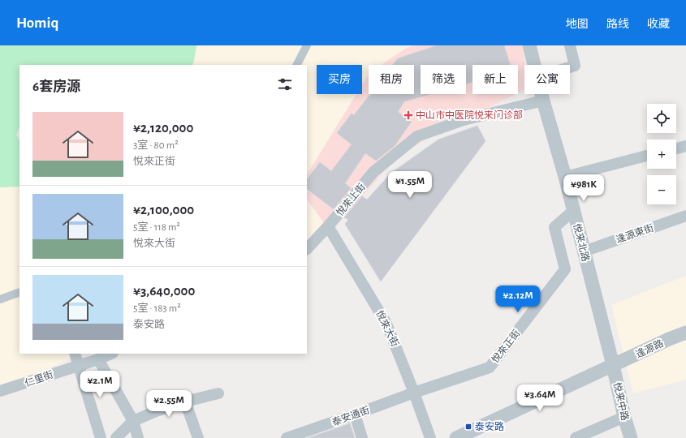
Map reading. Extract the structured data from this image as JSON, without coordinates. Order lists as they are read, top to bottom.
{
  "streets": {
    "street": [
      "悅來上街",
      "逢源東街",
      "悦来北路",
      "悅來大街",
      "悅來正街",
      "逢源路",
      "仁里街",
      "悦来中路",
      "泰安通街"
    ]
  },
  "crossings": [
    ["悅來上街", "悦来北路"],
    ["悅來上街", "悅來大街"],
    ["逢源東街", "悦来北路"],
    ["悦来北路", "悅來正街"],
    ["悦来北路", "逢源路"],
    ["悦来北路", "悦来中路"],
    ["悅來大街", "悅來正街"],
    ["悅來大街", "泰安通街"],
    ["悅來正街", "泰安通街"],
    ["逢源路", "悦来中路"]
  ],
  "places": {
    "health": ["中山市中医院悦来门诊部"],
    "transit": ["泰安路"]
  },
  "page": {
    "header": "Homiq",
    "nav": ["地图", "路线", "收藏"],
    "chip": [
      "买房",
      "租房",
      "筛选",
      "新上",
      "公寓"
    ],
    "heading": "6套房源",
    "map_buttons": ["+", "−"],
    "list": [
      {
        "name": "¥2,120,000",
        "note": "3室 · 80 m² · 悅來正街"
      },
      {
        "name": "¥2,100,000",
        "note": "5室 · 118 m² · 悅來大街"
      },
      {
        "name": "¥3,640,000",
        "note": "5室 · 183 m² · 泰安路"
      }
    ],
    "price": [
      "¥1.55M",
      "¥981K",
      "¥2.12M",
      "¥2.1M",
      "¥3.64M",
      "¥2.55M"
    ]
  }
}
